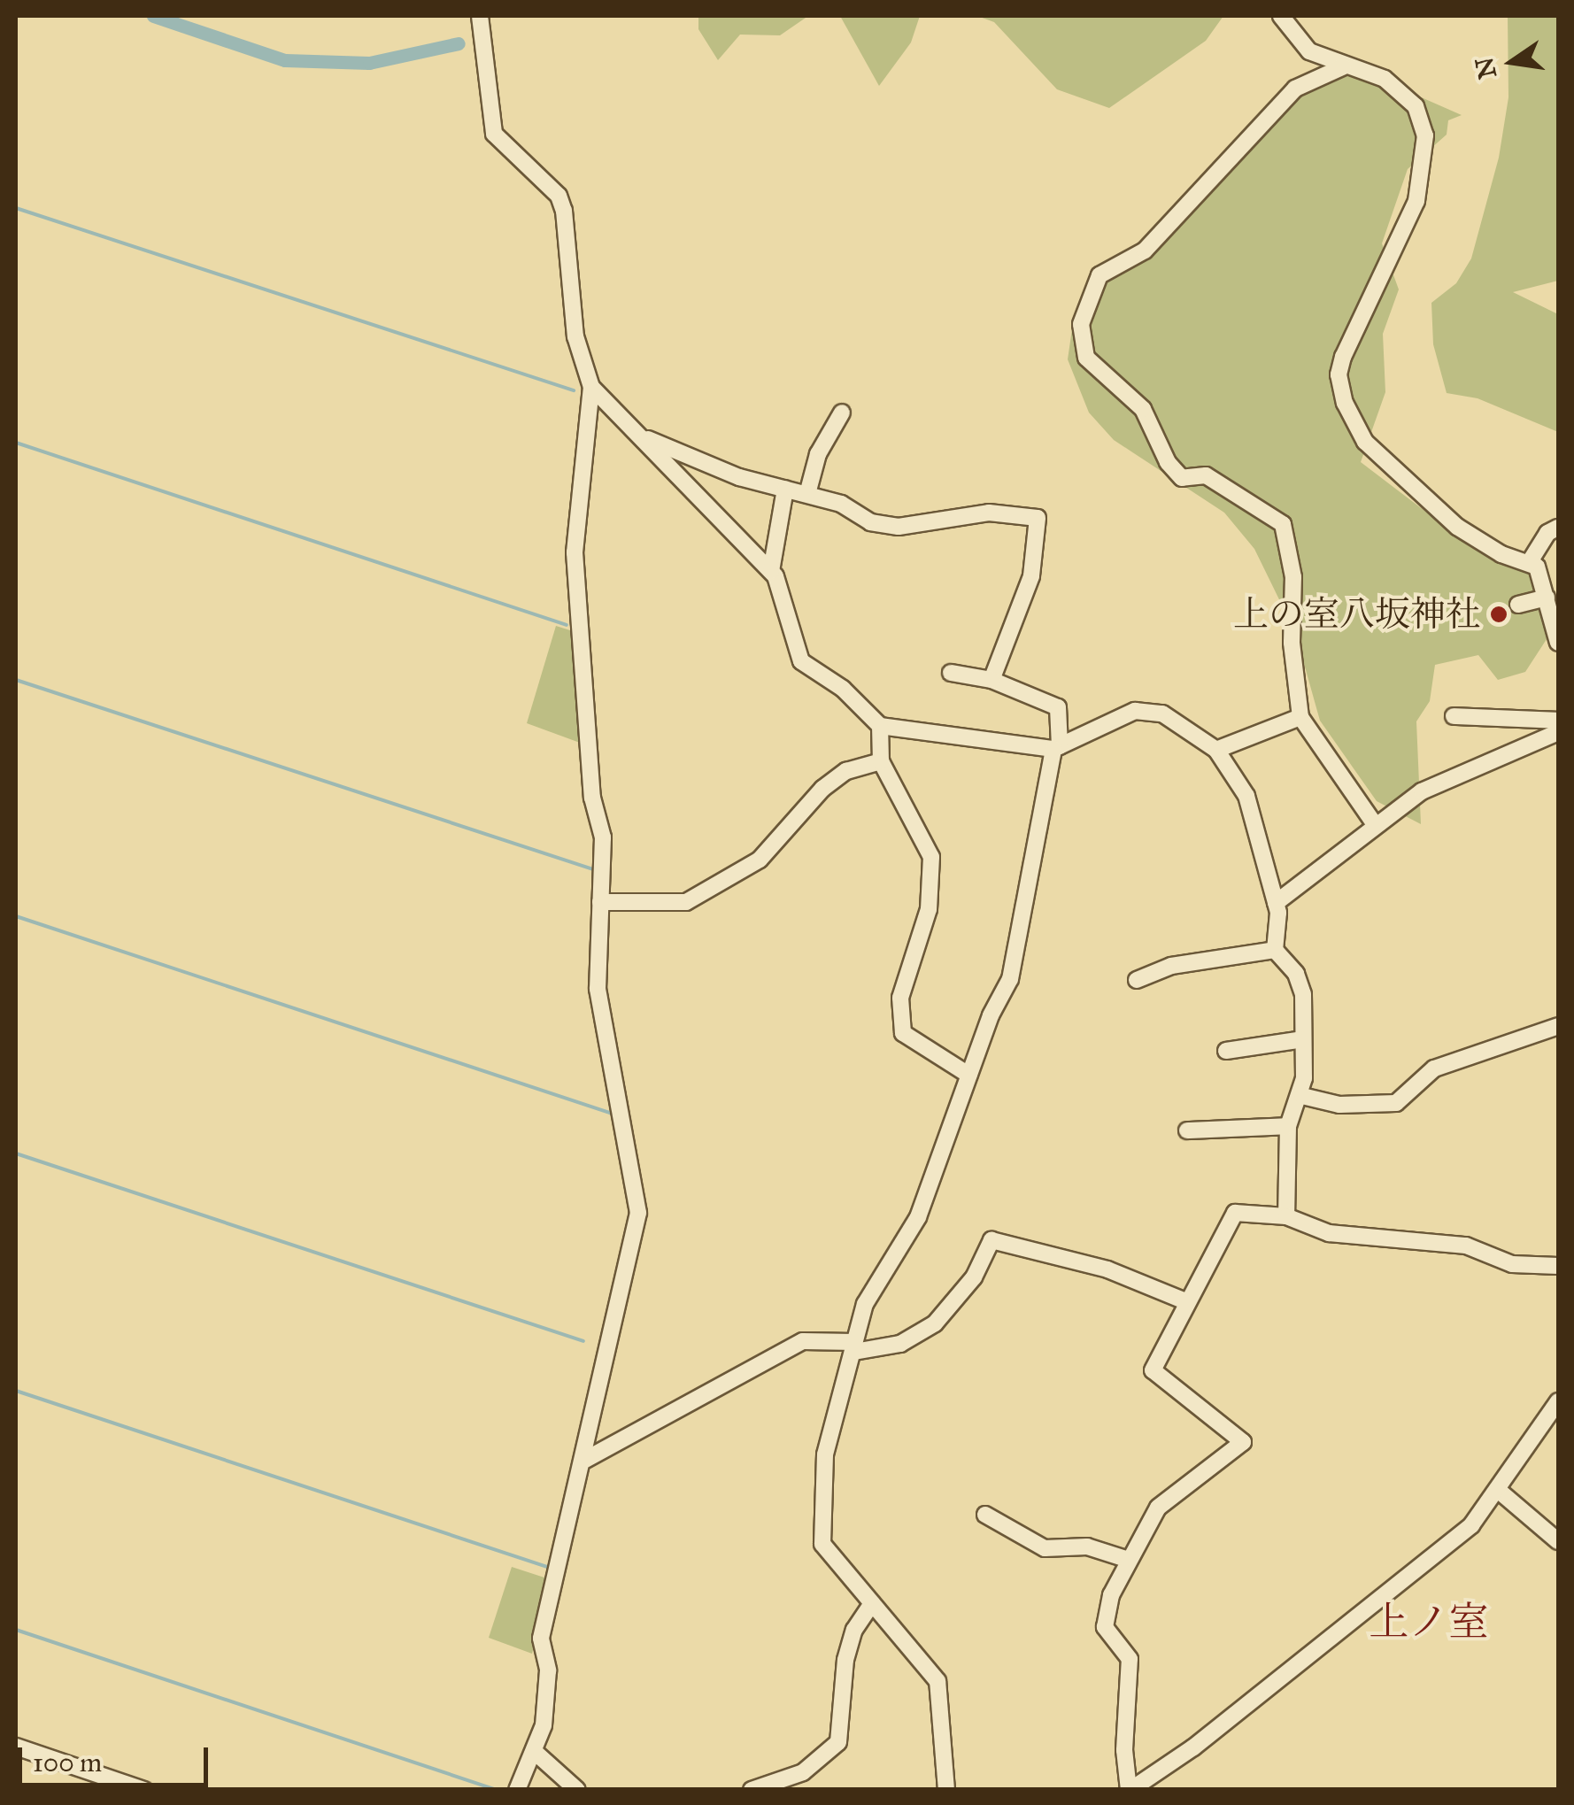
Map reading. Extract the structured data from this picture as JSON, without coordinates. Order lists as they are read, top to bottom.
{
  "districts": ["上ノ室"],
  "places": ["上の室八坂神社"],
  "scale_bar": "100 m",
  "north": "left"
}
